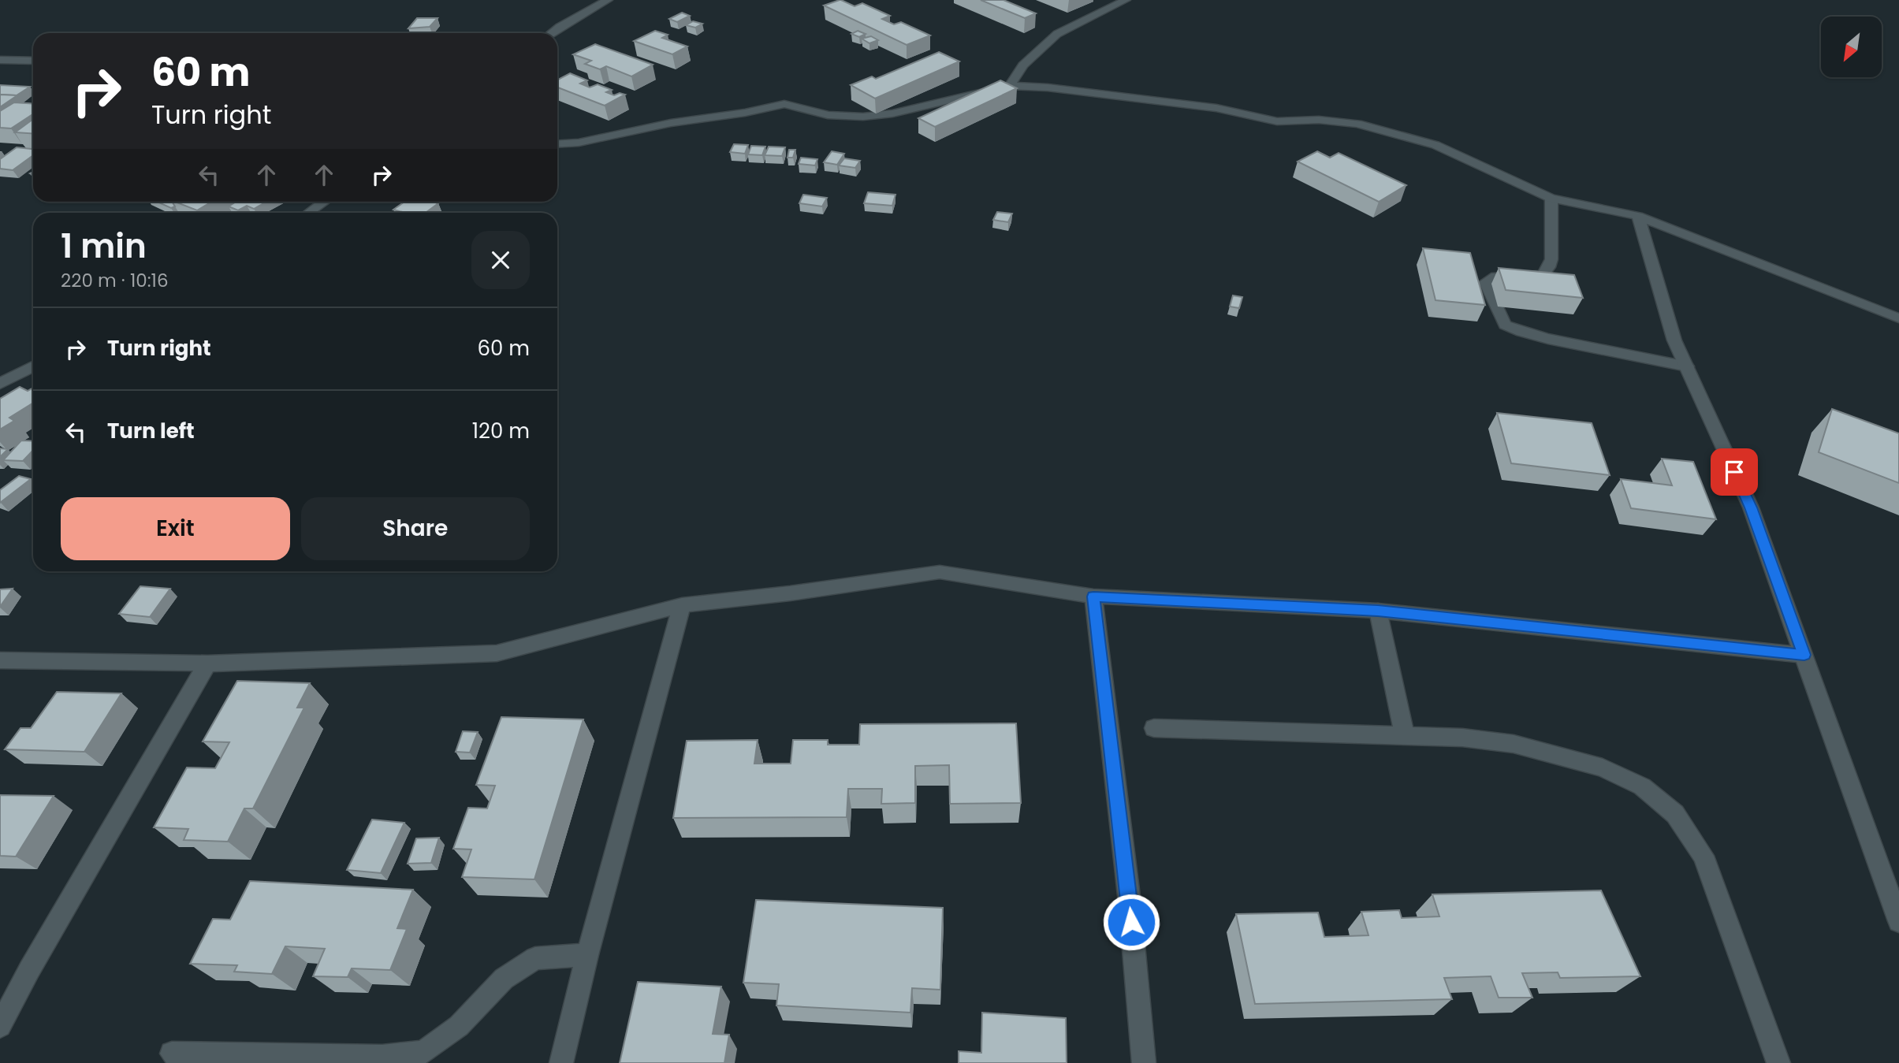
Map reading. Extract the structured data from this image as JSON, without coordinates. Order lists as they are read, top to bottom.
{
  "north": "bottom left",
  "page": {
    "turn": ["60 m", "Turn right"],
    "heading": ["1 min", "220 m · 10:16"],
    "list": [
      {
        "name": "Turn right",
        "value": "60 m"
      },
      {
        "name": "Turn left",
        "value": "120 m"
      }
    ],
    "buttons": ["Exit", "Share"]
  }
}
